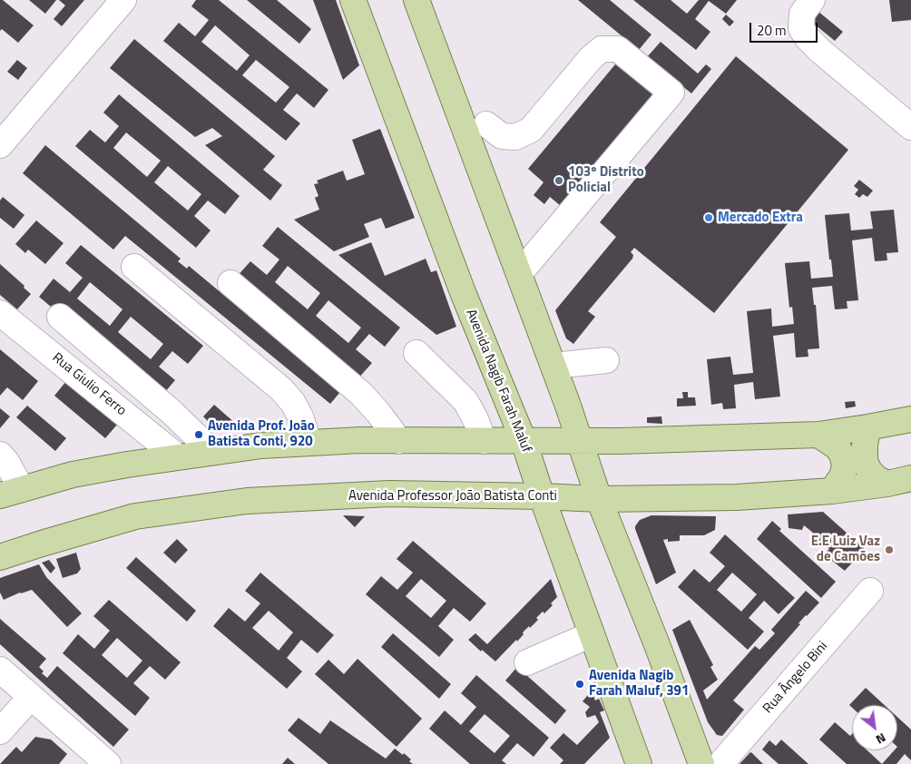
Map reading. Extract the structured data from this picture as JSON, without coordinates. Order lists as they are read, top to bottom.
{
  "streets": {
    "main road": ["Avenida Nagib Farah Maluf", "Avenida Professor João Batista Conti"],
    "street": ["Rua Giulio Ferro", "Rua Ângelo Bini"]
  },
  "crossings": [
    ["Avenida Nagib Farah Maluf", "Avenida Professor João Batista Conti"]
  ],
  "places": [
    "103º Distrito Policial",
    "Mercado Extra",
    "Avenida Prof. João Batista Conti, 920",
    "E.E Luiz Vaz de Camões",
    "Avenida Nagib Farah Maluf, 391"
  ],
  "scale_bar": "20 m",
  "north": "bottom right"
}
